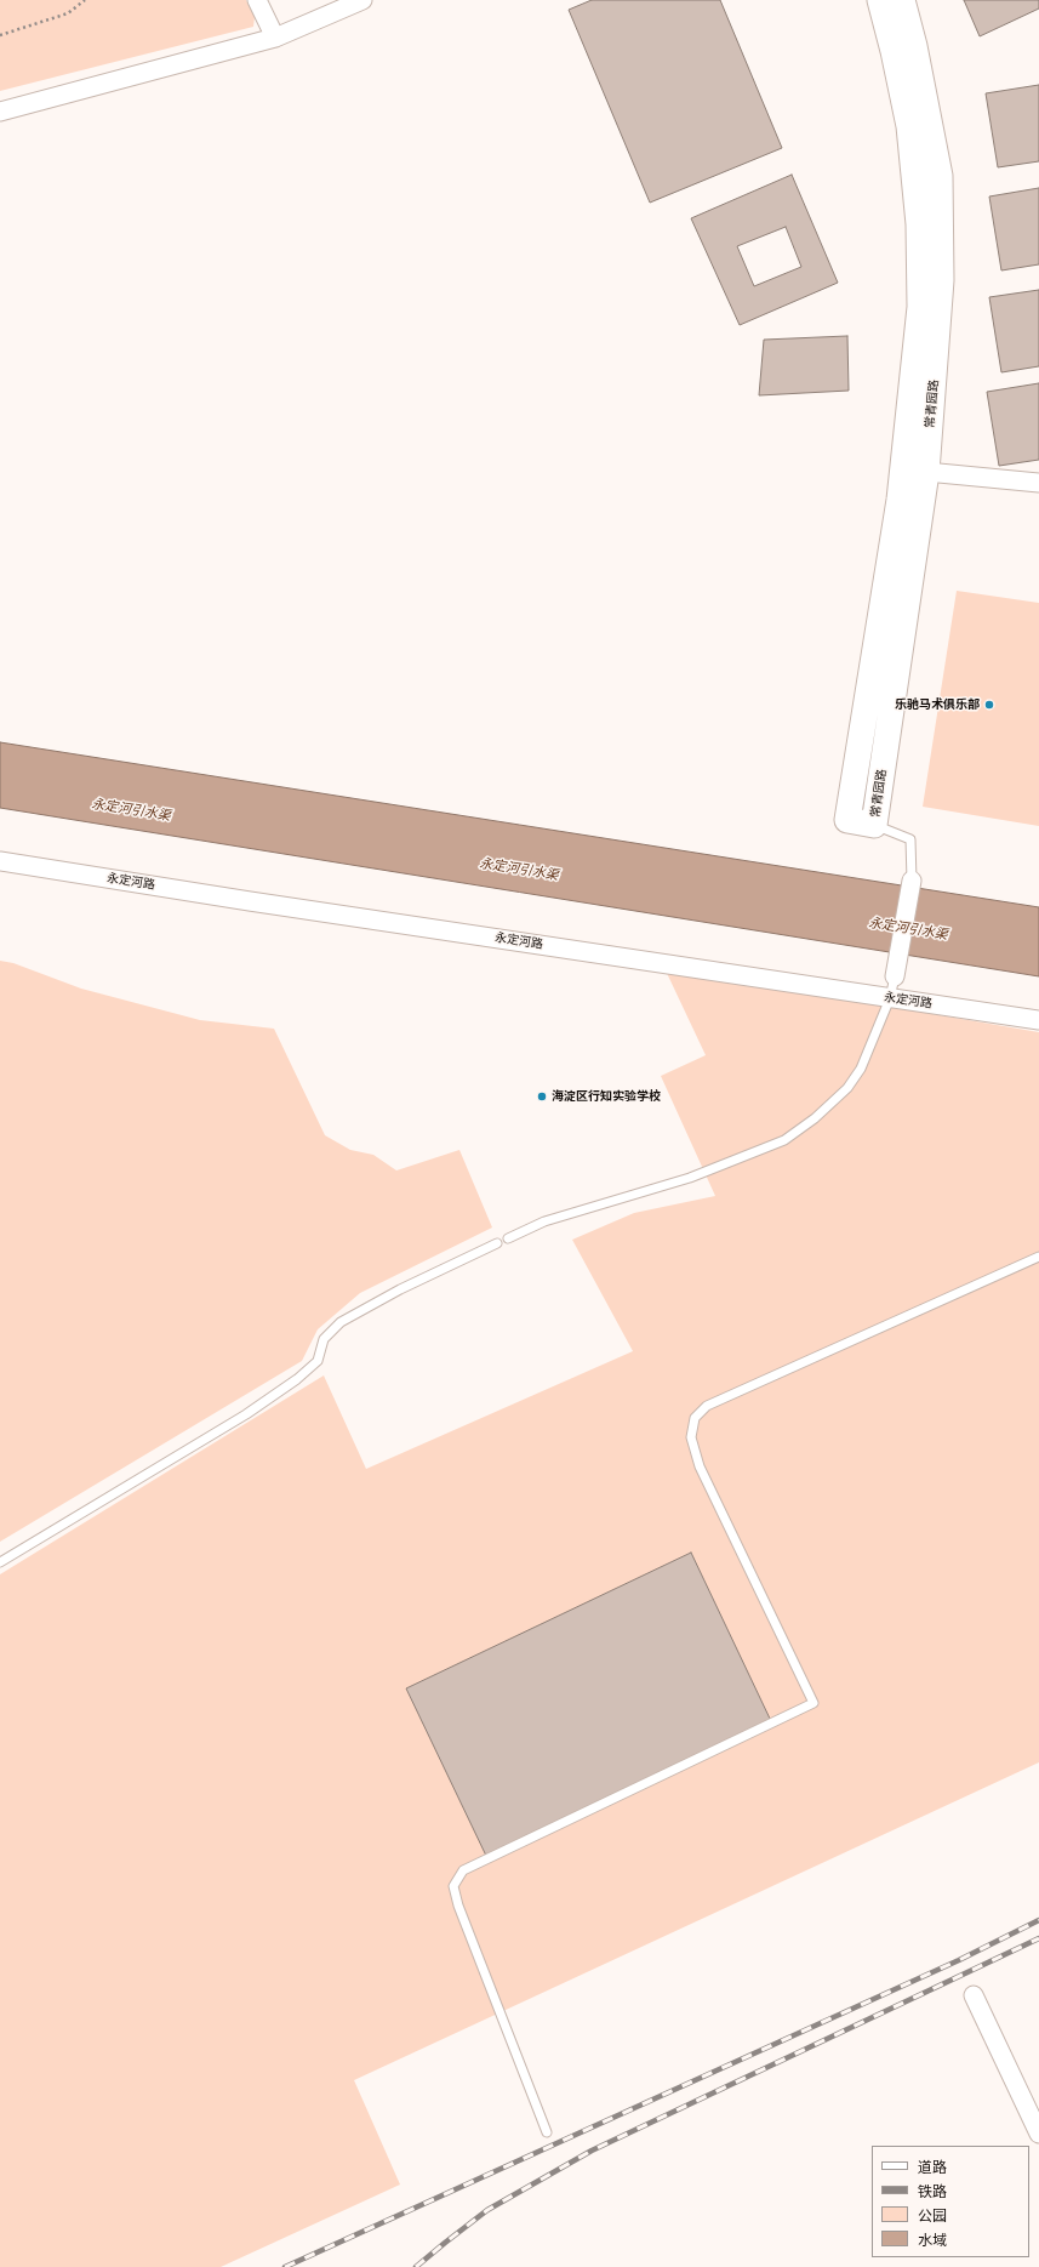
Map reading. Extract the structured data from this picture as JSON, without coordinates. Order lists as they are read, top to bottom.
{
  "streets": {
    "street": ["常青园路", "永定河路"]
  },
  "water": ["永定河引水渠"],
  "places": ["乐驰马术俱乐部", "海淀区行知实验学校"],
  "legend": [
    "道路",
    "铁路",
    "公园",
    "水域"
  ]
}
